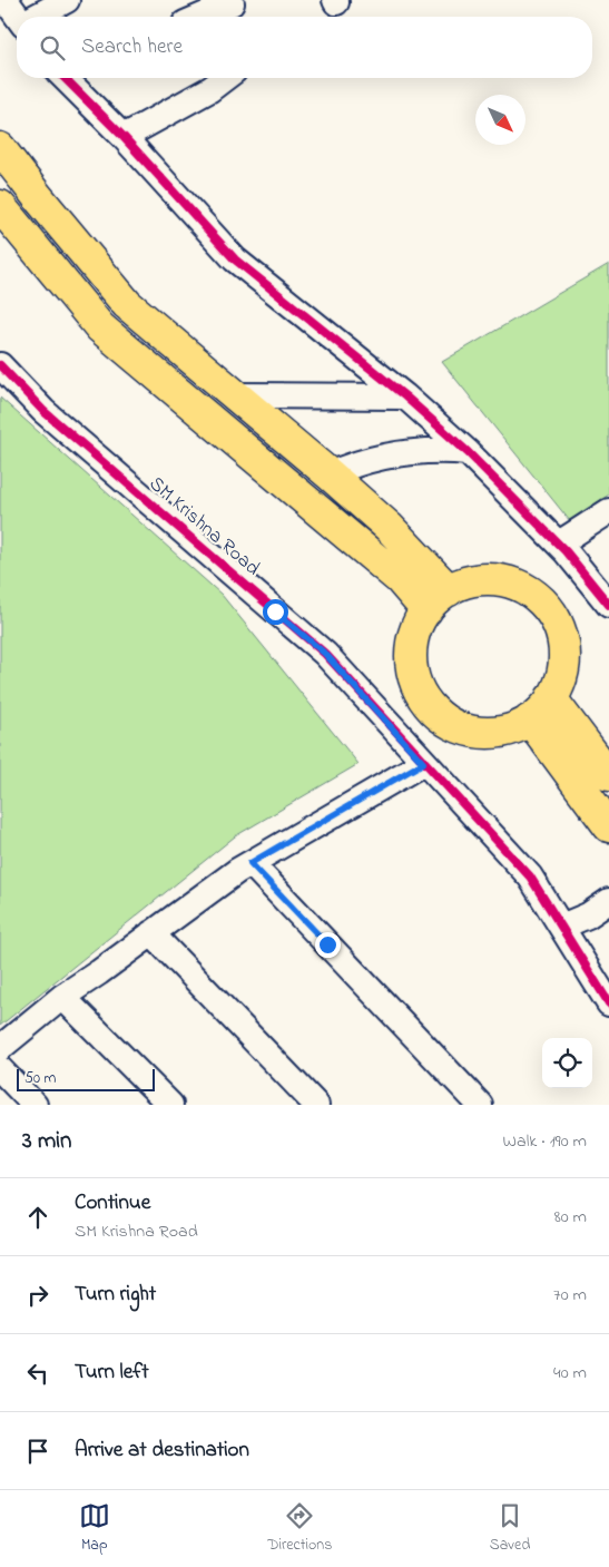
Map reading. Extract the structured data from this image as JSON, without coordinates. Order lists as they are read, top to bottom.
{
  "streets": {
    "street": ["SM Krishna Road"]
  },
  "scale_bar": "50 m",
  "north": "bottom right",
  "page": {
    "search": "Search here",
    "scale": "50 m",
    "heading": ["3 min", "Walk · 190 m"],
    "list": [
      ["Continue", "SM Krishna Road", "80 m"],
      ["Turn right", "70 m"],
      ["Turn left", "40 m"],
      "Arrive at destination"
    ],
    "nav": ["Map", "Directions", "Saved"]
  }
}
